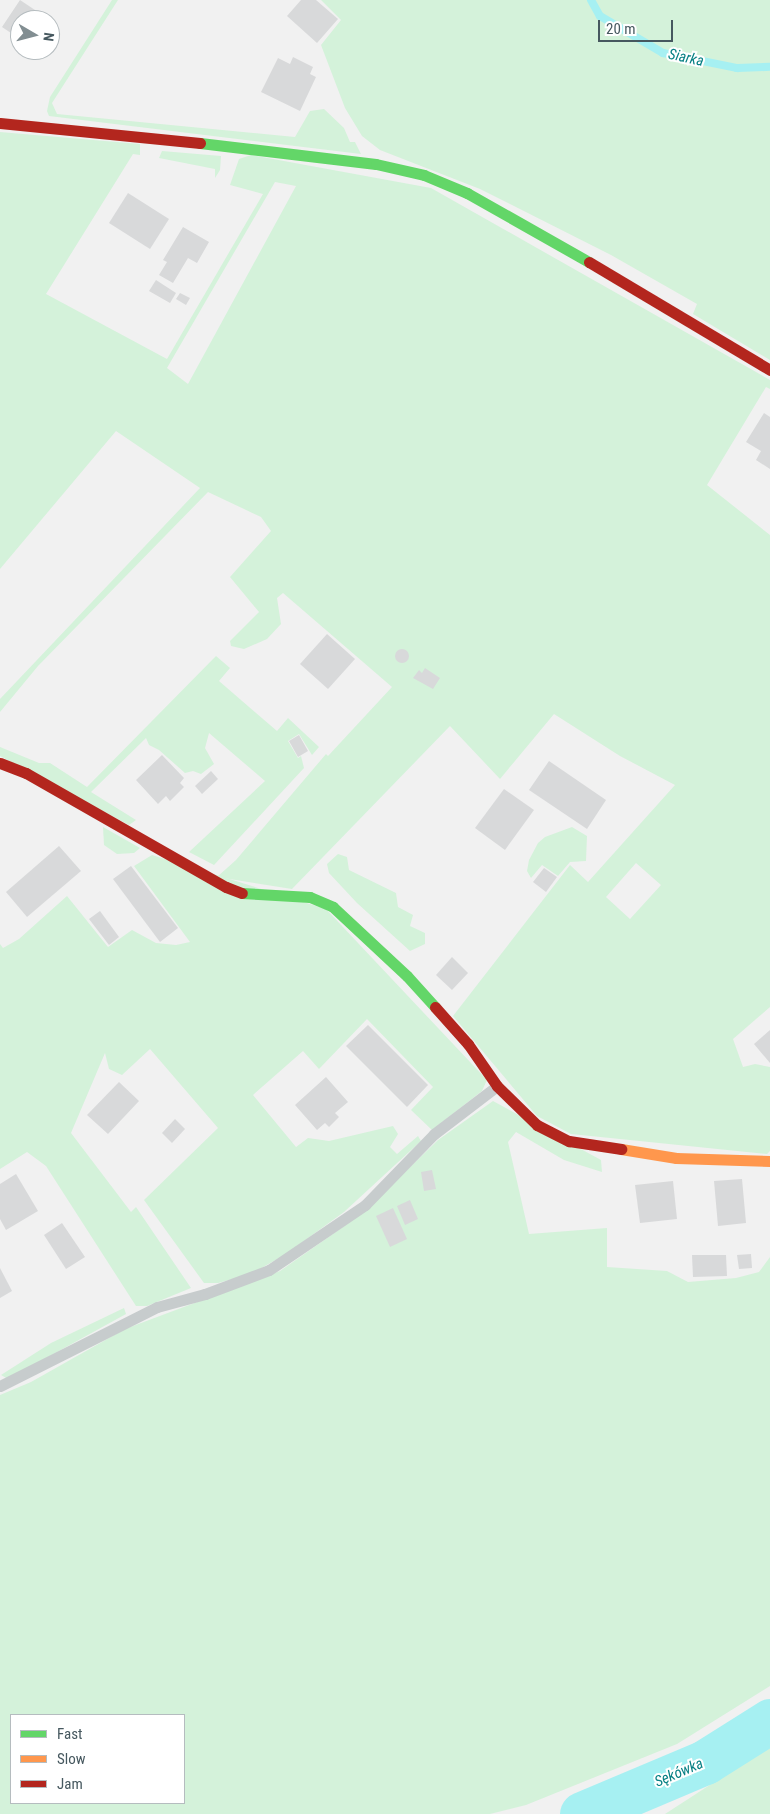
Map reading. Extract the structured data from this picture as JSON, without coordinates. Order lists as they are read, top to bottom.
{
  "water": ["Siarka", "Sękówka"],
  "legend": ["Fast", "Slow", "Jam"],
  "scale_bar": "20 m",
  "north": "right"
}
